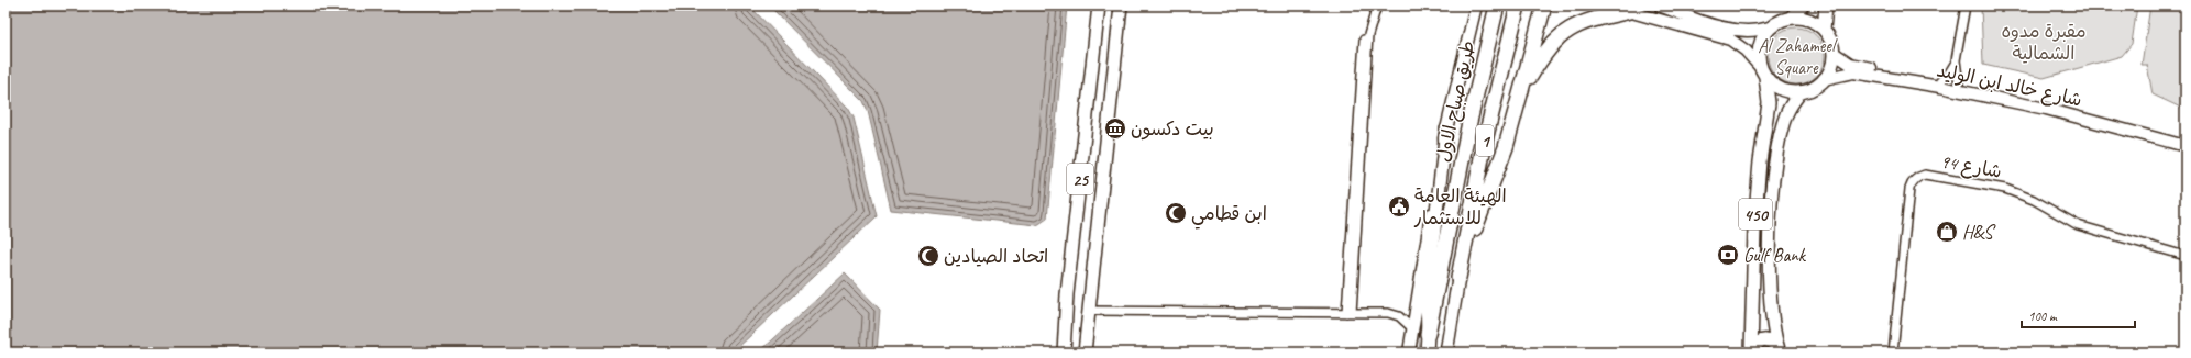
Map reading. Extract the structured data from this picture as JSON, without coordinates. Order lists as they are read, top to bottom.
{
  "streets": {
    "highway": ["طريق صباح الاول", "1"],
    "main road": ["شارع خالد ابن الوليد", "25", "450"],
    "street": ["شارع 94"]
  },
  "crossings": [
    ["شارع خالد ابن الوليد", "450"],
    ["طريق صباح الاول", "1"]
  ],
  "parks": ["مقبرة مدوه الشمالية", "Al Zahameel Square"],
  "places": {
    "museum": ["بيت دكسون"],
    "public building": ["الهيئة العامة للاستثمار"],
    "mosque": ["ابن قطامي", "اتحاد الصيادين"],
    "shop": ["H&S"],
    "bank": ["Gulf Bank"]
  },
  "scale_bar": "100 m"
}
